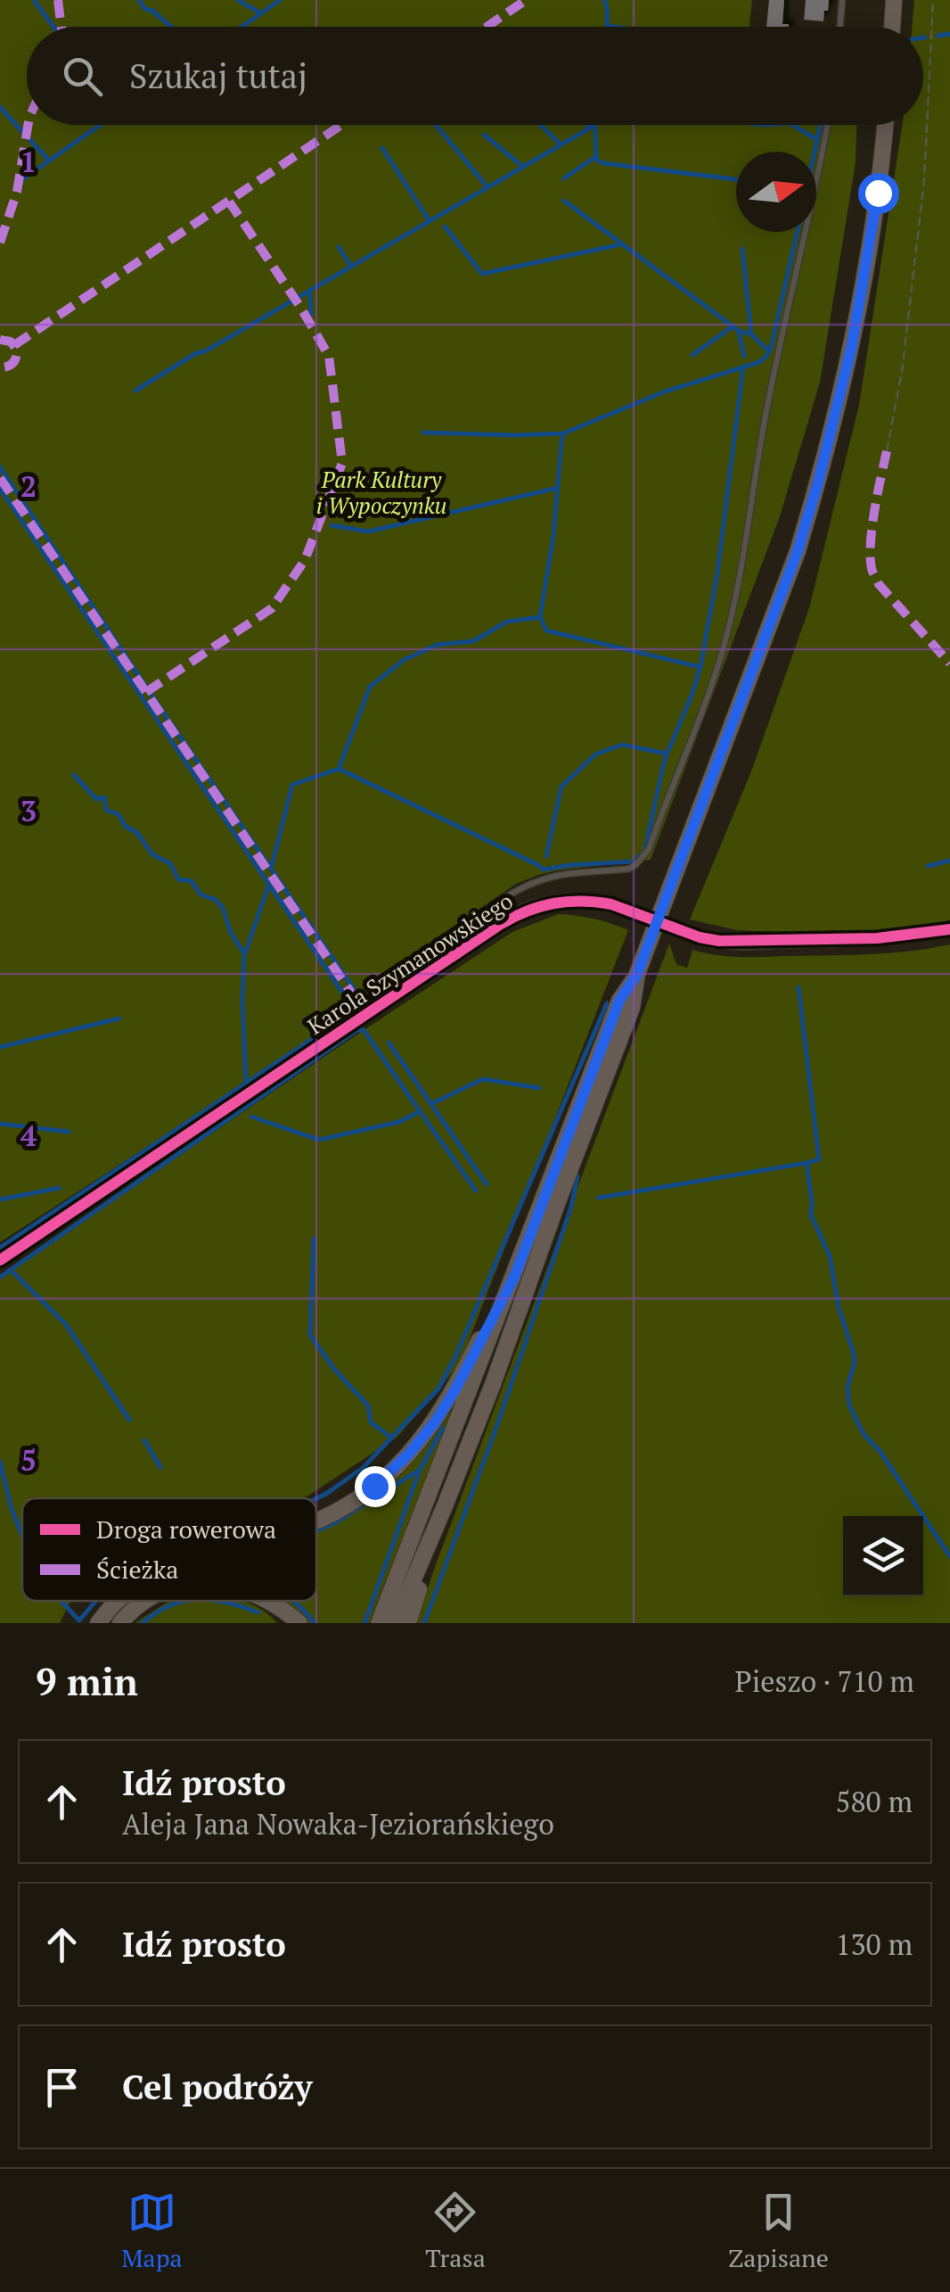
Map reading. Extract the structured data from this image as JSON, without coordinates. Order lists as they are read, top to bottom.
{
  "streets": {
    "street": ["Karola Szymanowskiego"]
  },
  "parks": ["Park Kultury i Wypoczynku"],
  "legend": ["Droga rowerowa", "Ścieżka"],
  "north": "right",
  "page": {
    "search": "Szukaj tutaj",
    "heading": ["9 min", "Pieszo · 710 m"],
    "list": [
      ["Idź prosto", "Aleja Jana Nowaka-Jeziorańskiego", "580 m"],
      ["Idź prosto", "130 m"],
      "Cel podróży"
    ],
    "nav": ["Mapa", "Trasa", "Zapisane"]
  },
  "grid": {
    "rows": [
      "1",
      "2",
      "3",
      "4",
      "5"
    ]
  }
}
